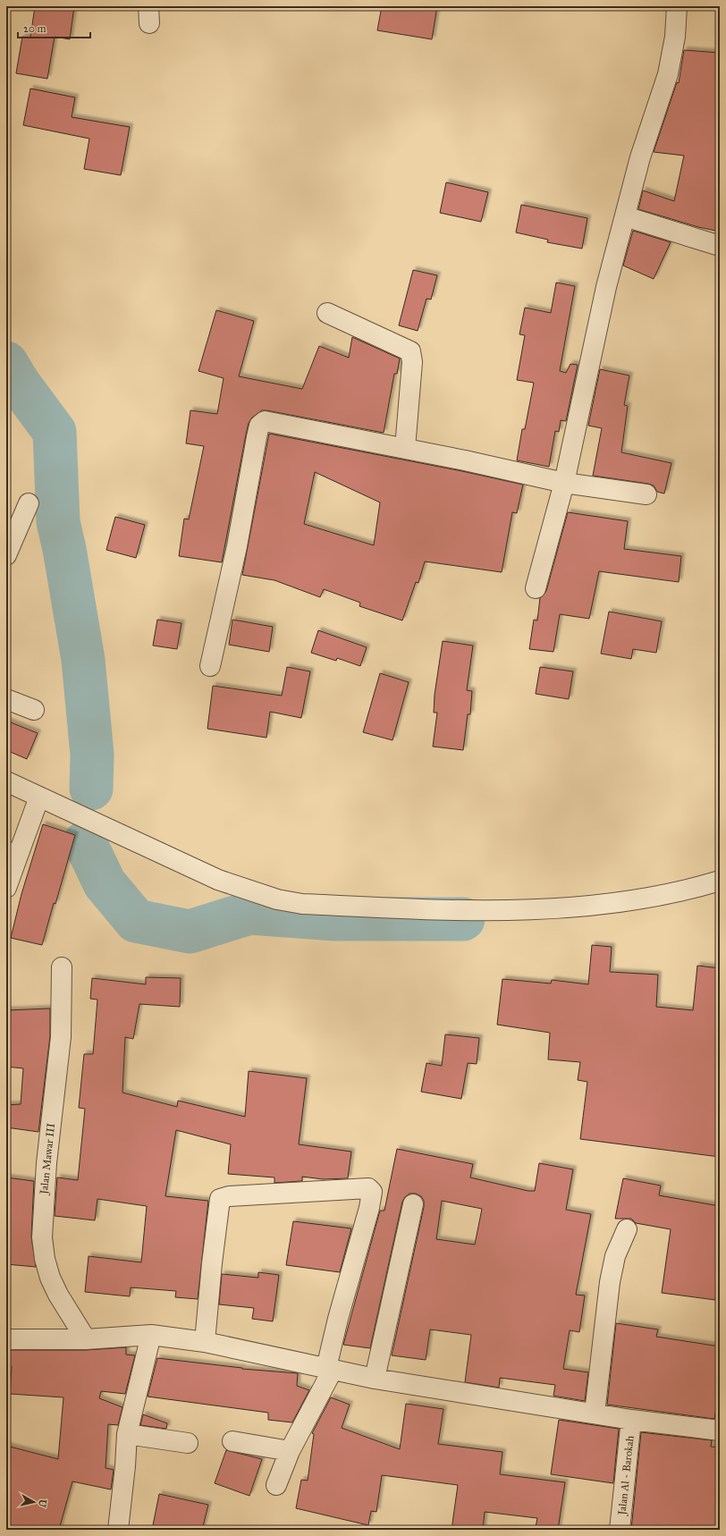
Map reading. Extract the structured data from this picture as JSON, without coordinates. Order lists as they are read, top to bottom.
{
  "streets": {
    "street": ["Jalan Mawar III", "Jalan Al - Barokah"]
  },
  "scale_bar": "20 m",
  "north": "right"
}
